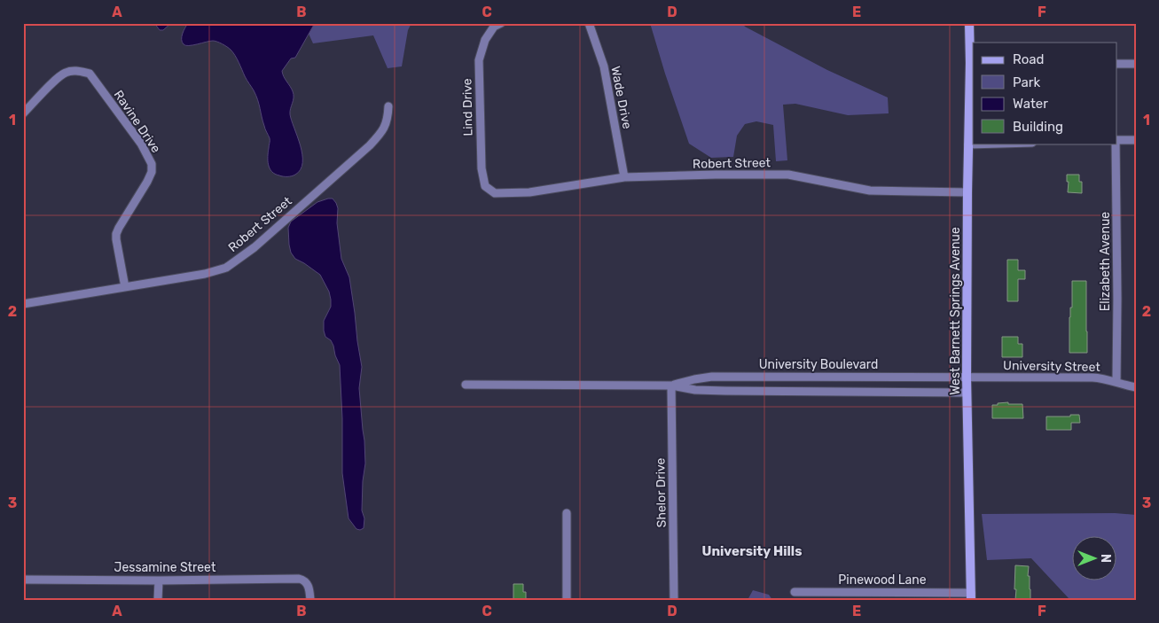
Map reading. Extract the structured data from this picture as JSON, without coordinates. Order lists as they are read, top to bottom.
{
  "streets": {
    "street": [
      "Wade Drive",
      "Lind Drive",
      "Ravine Drive",
      "Robert Street",
      "Elizabeth Avenue",
      "West Barnett Springs Avenue",
      "University Boulevard",
      "University Street",
      "Shelor Drive",
      "Jessamine Street",
      "Pinewood Lane"
    ]
  },
  "crossings": [
    ["Wade Drive", "Robert Street"],
    ["Lind Drive", "Robert Street"],
    ["Ravine Drive", "Robert Street"],
    ["Robert Street", "West Barnett Springs Avenue"],
    ["Elizabeth Avenue", "University Street"],
    ["West Barnett Springs Avenue", "University Boulevard"],
    ["West Barnett Springs Avenue", "University Street"],
    ["West Barnett Springs Avenue", "Pinewood Lane"],
    ["University Boulevard", "University Street"],
    ["University Boulevard", "Shelor Drive"]
  ],
  "districts": ["University Hills"],
  "legend": [
    "Road",
    "Park",
    "Water",
    "Building"
  ],
  "north": "right",
  "grid": {
    "columns": [
      "A",
      "B",
      "C",
      "D",
      "E",
      "F"
    ],
    "rows": ["1", "2", "3"]
  }
}
